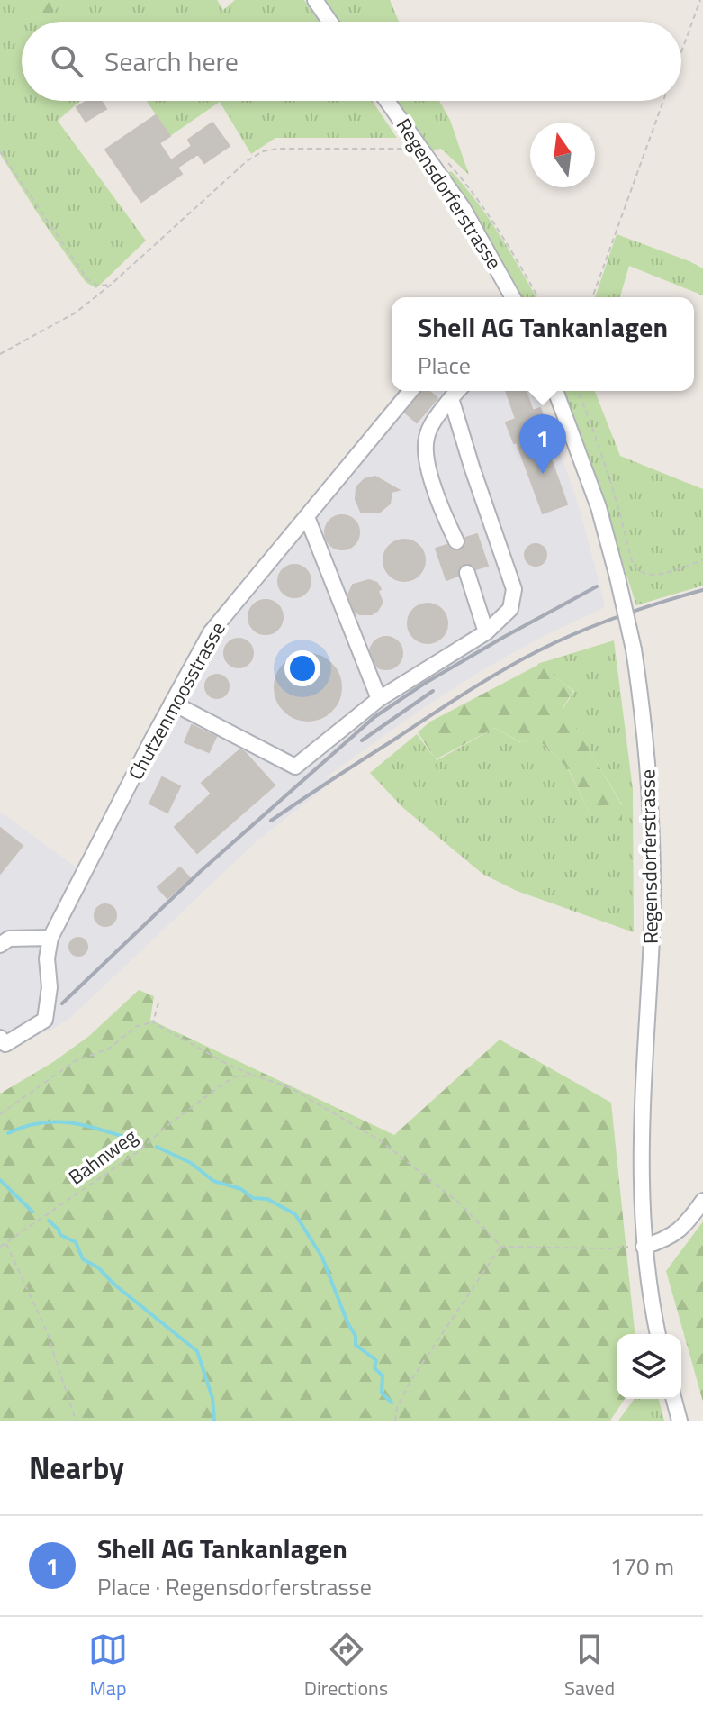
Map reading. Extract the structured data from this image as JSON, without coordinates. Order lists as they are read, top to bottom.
{
  "streets": {
    "street": ["Regensdorferstrasse", "Chutzenmoosstrasse"],
    "path": ["Bahnweg"]
  },
  "north": "top",
  "page": {
    "search": "Search here",
    "popup": ["Shell AG Tankanlagen", "Place"],
    "pins": "1",
    "heading": "Nearby",
    "list": [
      {
        "mark": "1",
        "name": "Shell AG Tankanlagen",
        "note": "Place · Regensdorferstrasse",
        "value": "170 m"
      }
    ],
    "nav": ["Map", "Directions", "Saved"]
  }
}
